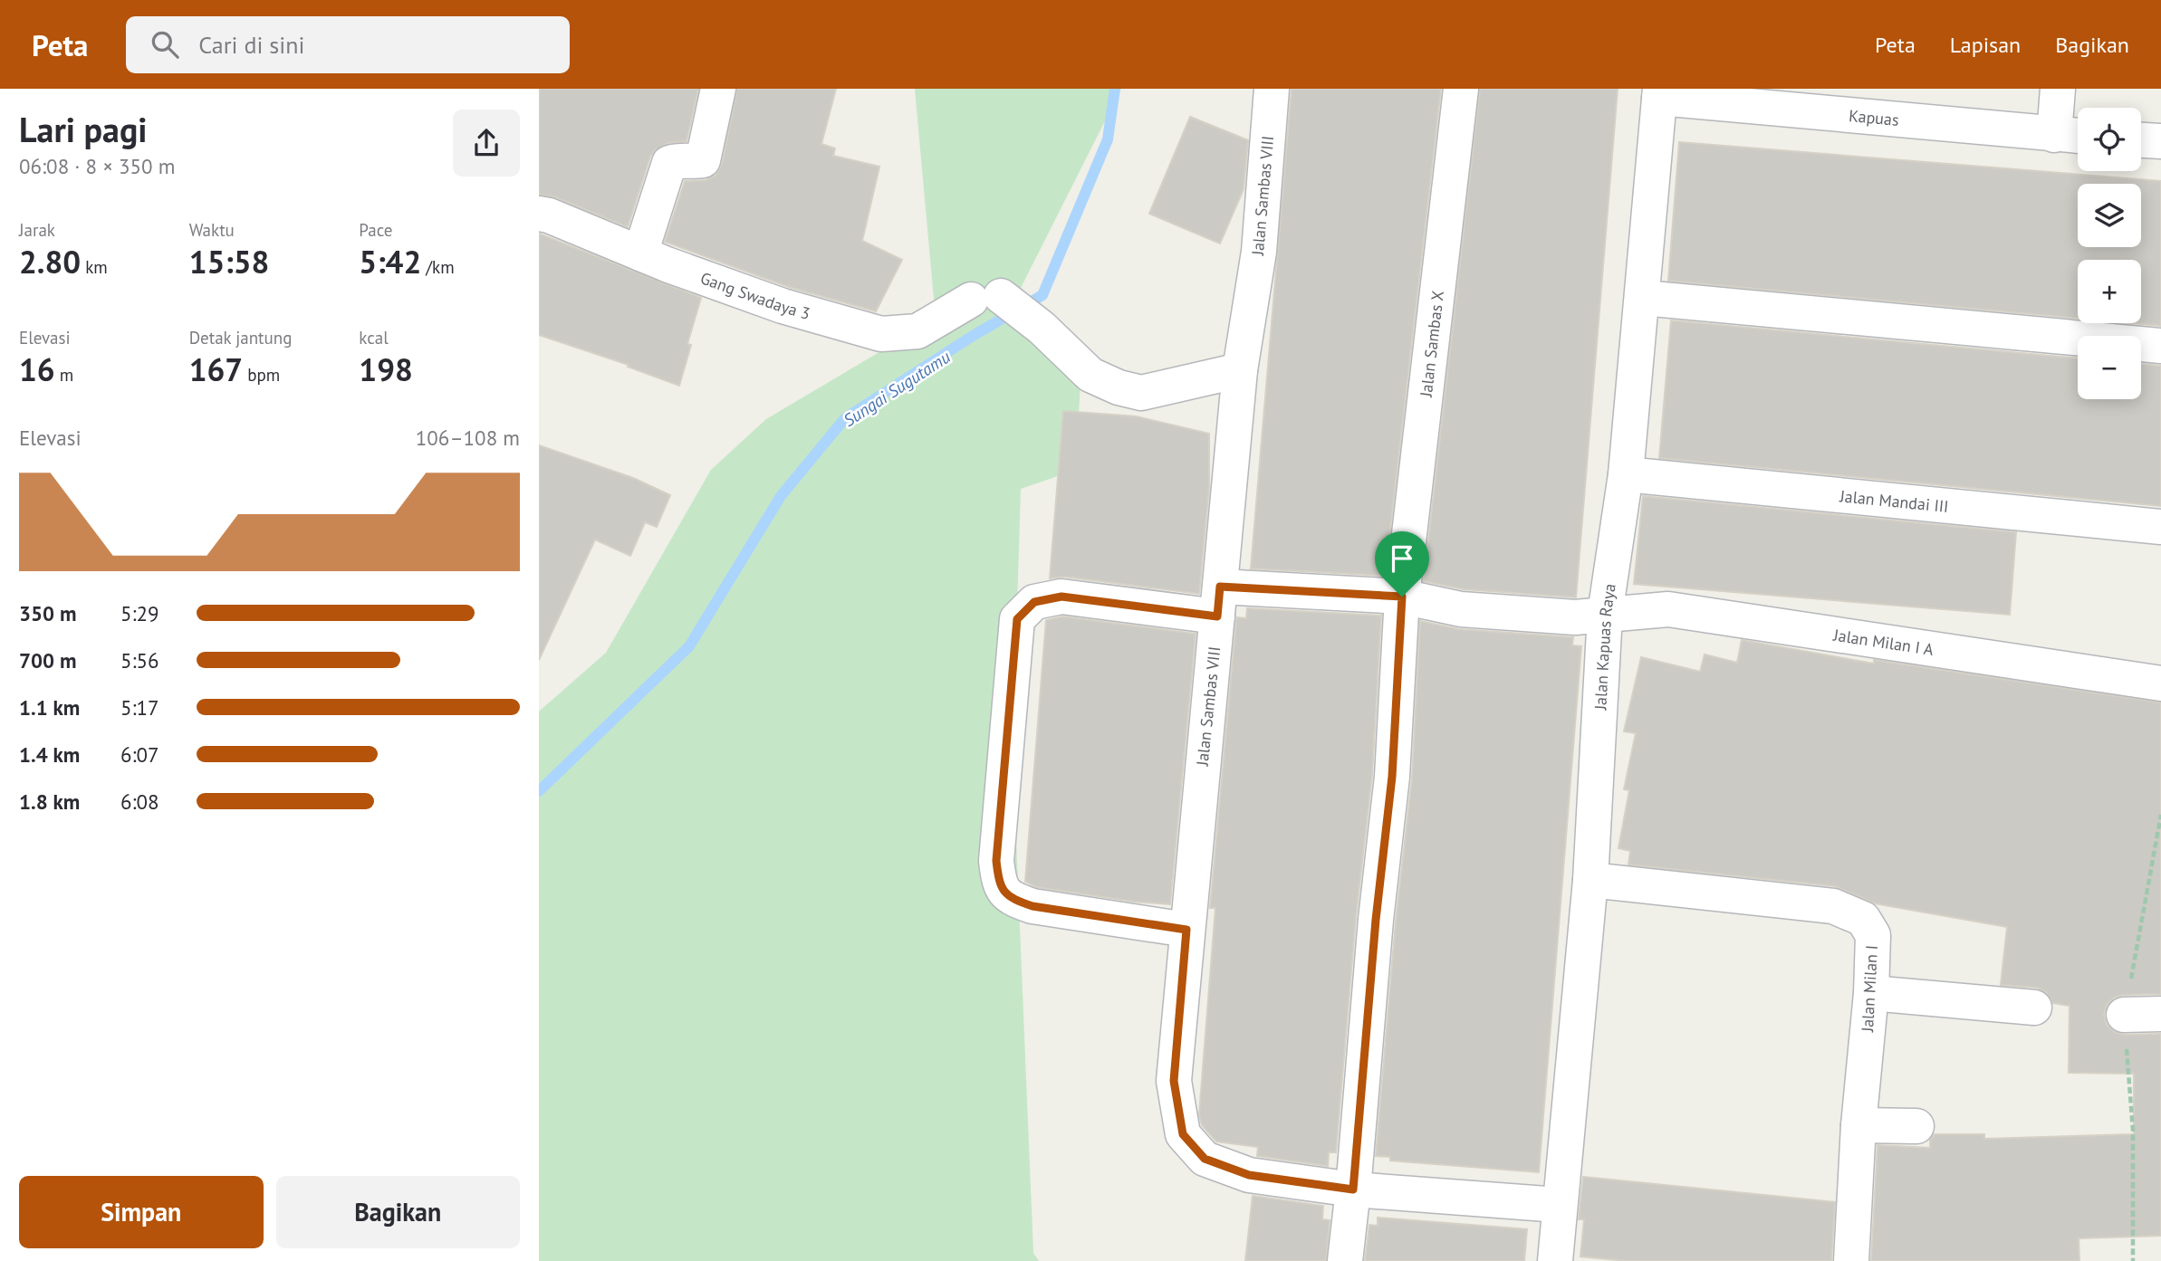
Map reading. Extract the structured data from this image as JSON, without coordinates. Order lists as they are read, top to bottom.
{
  "streets": {
    "street": [
      "Kapuas",
      "Jalan Sambas VIII",
      "Gang Swadaya 3",
      "Jalan Sambas X",
      "Jalan Mandai III",
      "Jalan Milan I A",
      "Jalan Kapuas Raya",
      "Jalan Milan I"
    ]
  },
  "crossings": [
    ["Kapuas", "Jalan Kapuas Raya"],
    ["Jalan Sambas VIII", "Gang Swadaya 3"],
    ["Jalan Sambas VIII", "Jalan Sambas X"],
    ["Jalan Sambas VIII", "Jalan Milan I A"],
    ["Jalan Sambas X", "Jalan Milan I A"],
    ["Jalan Mandai III", "Jalan Kapuas Raya"],
    ["Jalan Milan I A", "Jalan Kapuas Raya"],
    ["Jalan Kapuas Raya", "Jalan Milan I"]
  ],
  "water": ["Sungai Sugutamu"],
  "page": {
    "header": "Peta",
    "search": "Cari di sini",
    "nav": ["Peta", "Lapisan", "Bagikan"],
    "heading": ["Lari pagi", "06:08 · 8 × 350 m"],
    "map_buttons": ["+", "−"],
    "stats": [
      ["Jarak", "2.80 km"],
      ["Waktu", "15:58"],
      ["Pace", "5:42 /km"],
      ["Elevasi", "16 m"],
      ["Detak jantung", "167 bpm"],
      ["kcal", "198"]
    ],
    "chart": ["Elevasi", "106–108 m"],
    "list": [
      {
        "name": "350 m",
        "note": "5:29"
      },
      {
        "name": "700 m",
        "note": "5:56"
      },
      {
        "name": "1.1 km",
        "note": "5:17"
      },
      {
        "name": "1.4 km",
        "note": "6:07"
      },
      {
        "name": "1.8 km",
        "note": "6:08"
      }
    ],
    "buttons": ["Simpan", "Bagikan"]
  }
}
